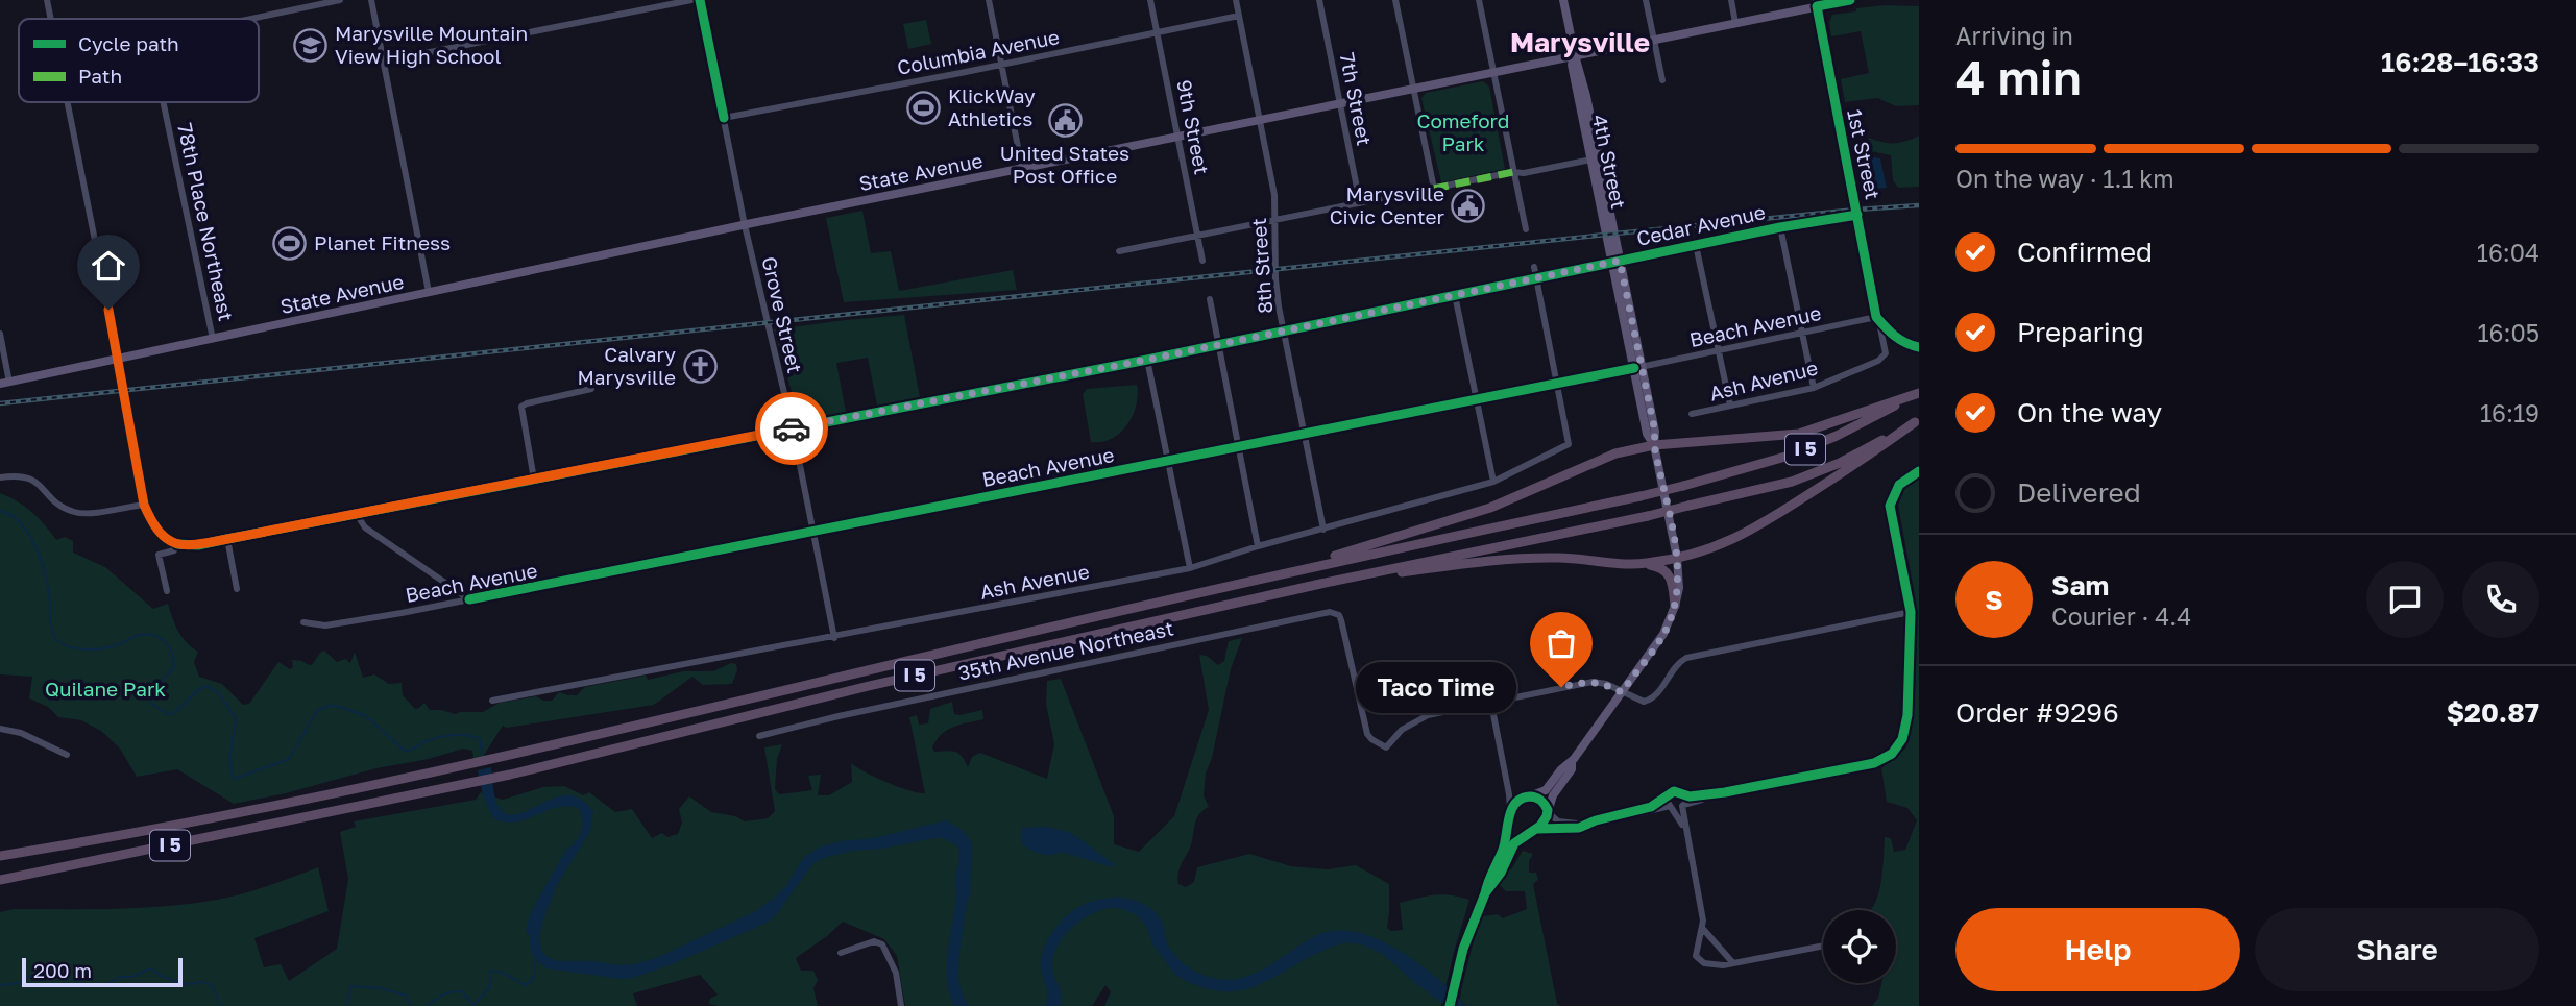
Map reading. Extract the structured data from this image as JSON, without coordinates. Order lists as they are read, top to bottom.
{
  "streets": {
    "highway": ["I 5"],
    "main road": ["4th Street", "State Avenue"],
    "street": [
      "Columbia Avenue",
      "7th Street",
      "9th Street",
      "1st Street",
      "78th Place Northeast",
      "Cedar Avenue",
      "8th Street",
      "Grove Street",
      "Beach Avenue",
      "Ash Avenue",
      "35th Avenue Northeast"
    ]
  },
  "crossings": [
    ["Columbia Avenue", "9th Street"],
    ["Columbia Avenue", "8th Street"],
    ["Columbia Avenue", "Grove Street"],
    ["7th Street", "State Avenue"],
    ["9th Street", "State Avenue"],
    ["1st Street", "State Avenue"],
    ["1st Street", "Cedar Avenue"],
    ["1st Street", "Beach Avenue"],
    ["1st Street", "Ash Avenue"],
    ["4th Street", "State Avenue"],
    ["4th Street", "Cedar Avenue"],
    ["4th Street", "Beach Avenue"],
    ["State Avenue", "78th Place Northeast"],
    ["State Avenue", "8th Street"],
    ["State Avenue", "Grove Street"],
    ["Cedar Avenue", "8th Street"],
    ["Cedar Avenue", "Grove Street"],
    ["8th Street", "Beach Avenue"],
    ["8th Street", "Ash Avenue"],
    ["Grove Street", "Beach Avenue"],
    ["Grove Street", "Ash Avenue"],
    ["Beach Avenue", "Ash Avenue"]
  ],
  "districts": ["Marysville"],
  "parks": ["Comeford Park", "Quilane Park"],
  "places": {
    "school or university": ["Marysville Mountain View High School"],
    "sports": ["KlickWay Athletics", "Planet Fitness"],
    "public building": ["United States Post Office", "Marysville Civic Center"],
    "church": ["Calvary Marysville"],
    "other": ["Taco Time"]
  },
  "legend": ["Cycle path", "Path"],
  "scale_bar": "200 m",
  "page": {
    "heading": ["4 min", "Arriving in", "16:28–16:33"],
    "panel": [
      "Sam",
      "Courier · 4.4",
      "Order #9296",
      "$20.87"
    ],
    "bar": "On the way · 1.1 km",
    "list": [
      ["Confirmed", "16:04"],
      ["Preparing", "16:05"],
      ["On the way", "16:19"],
      "Delivered"
    ],
    "round": "S",
    "bubble": "Taco Time",
    "buttons": ["Help", "Share"],
    "scale": "200 m"
  }
}
